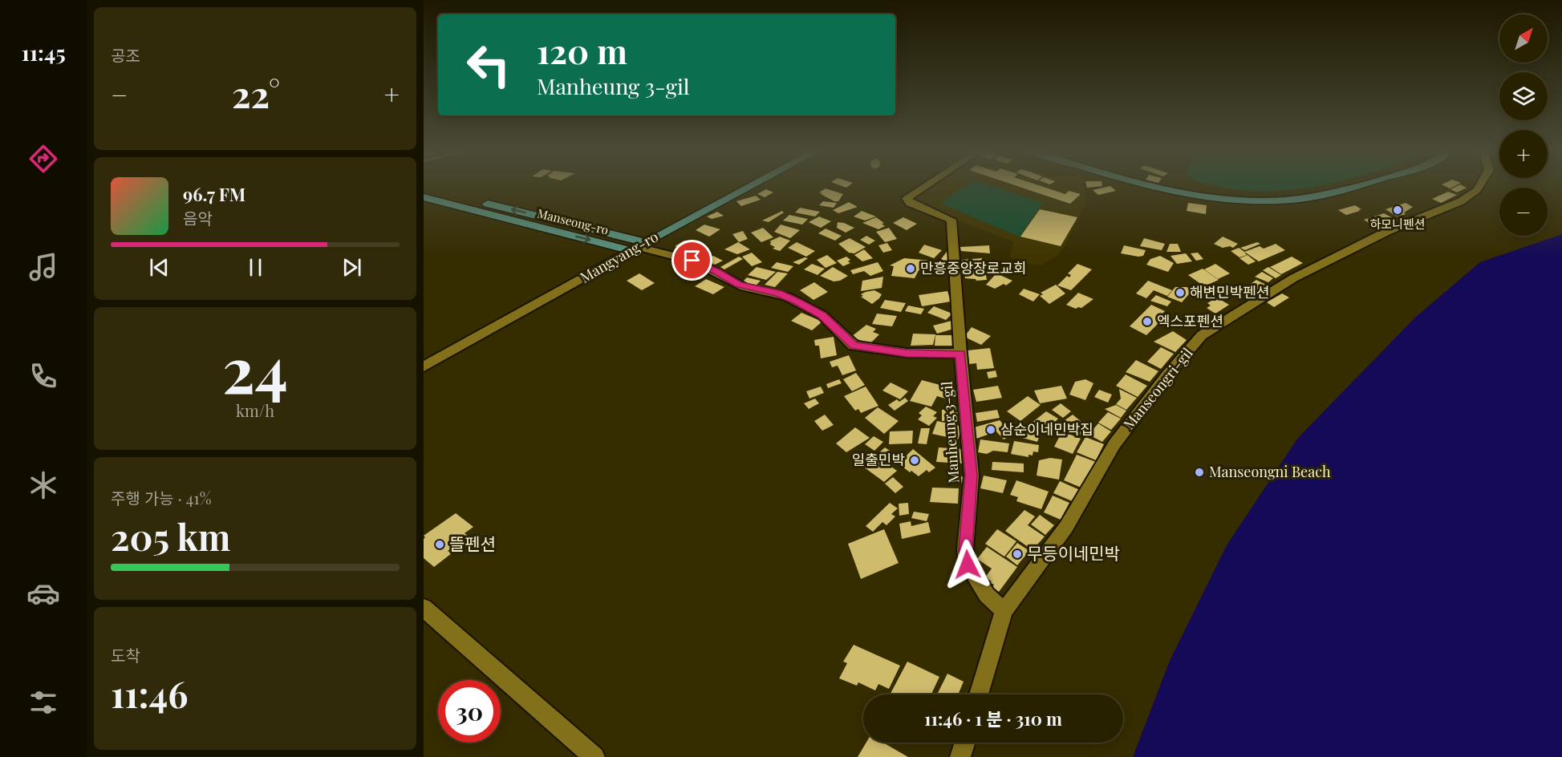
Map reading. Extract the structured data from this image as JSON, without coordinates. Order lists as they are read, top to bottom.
{
  "streets": {
    "main road": ["Manseong-ro", "Mangyang-ro"],
    "street": ["Manseongri-gil", "Manheung 3-gil"]
  },
  "crossings": [
    ["Manseong-ro", "Mangyang-ro"],
    ["Manseongri-gil", "Manheung 3-gil"]
  ],
  "places": [
    "하모니펜션",
    "만흥중앙장로교회",
    "해변민박펜션",
    "엑스포펜션",
    "삼순이네민박집",
    "일출민박",
    "Manseongni Beach",
    "뜰펜션",
    "무등이네민박"
  ],
  "north": "top right",
  "page": {
    "tabs": "11:45",
    "tile": [
      "공조",
      ["24", "km/h"],
      ["주행 가능 · 41%", "205 km"],
      ["도착", "11:46"]
    ],
    "map_buttons": ["+", "−"],
    "turn": ["120 m", "Manheung 3-gil"],
    "heat": ["−", "22°", "+"],
    "song": ["96.7 FM", "음악"],
    "limit": "30",
    "trip": "11:46 · 1 분 · 310 m"
  }
}
